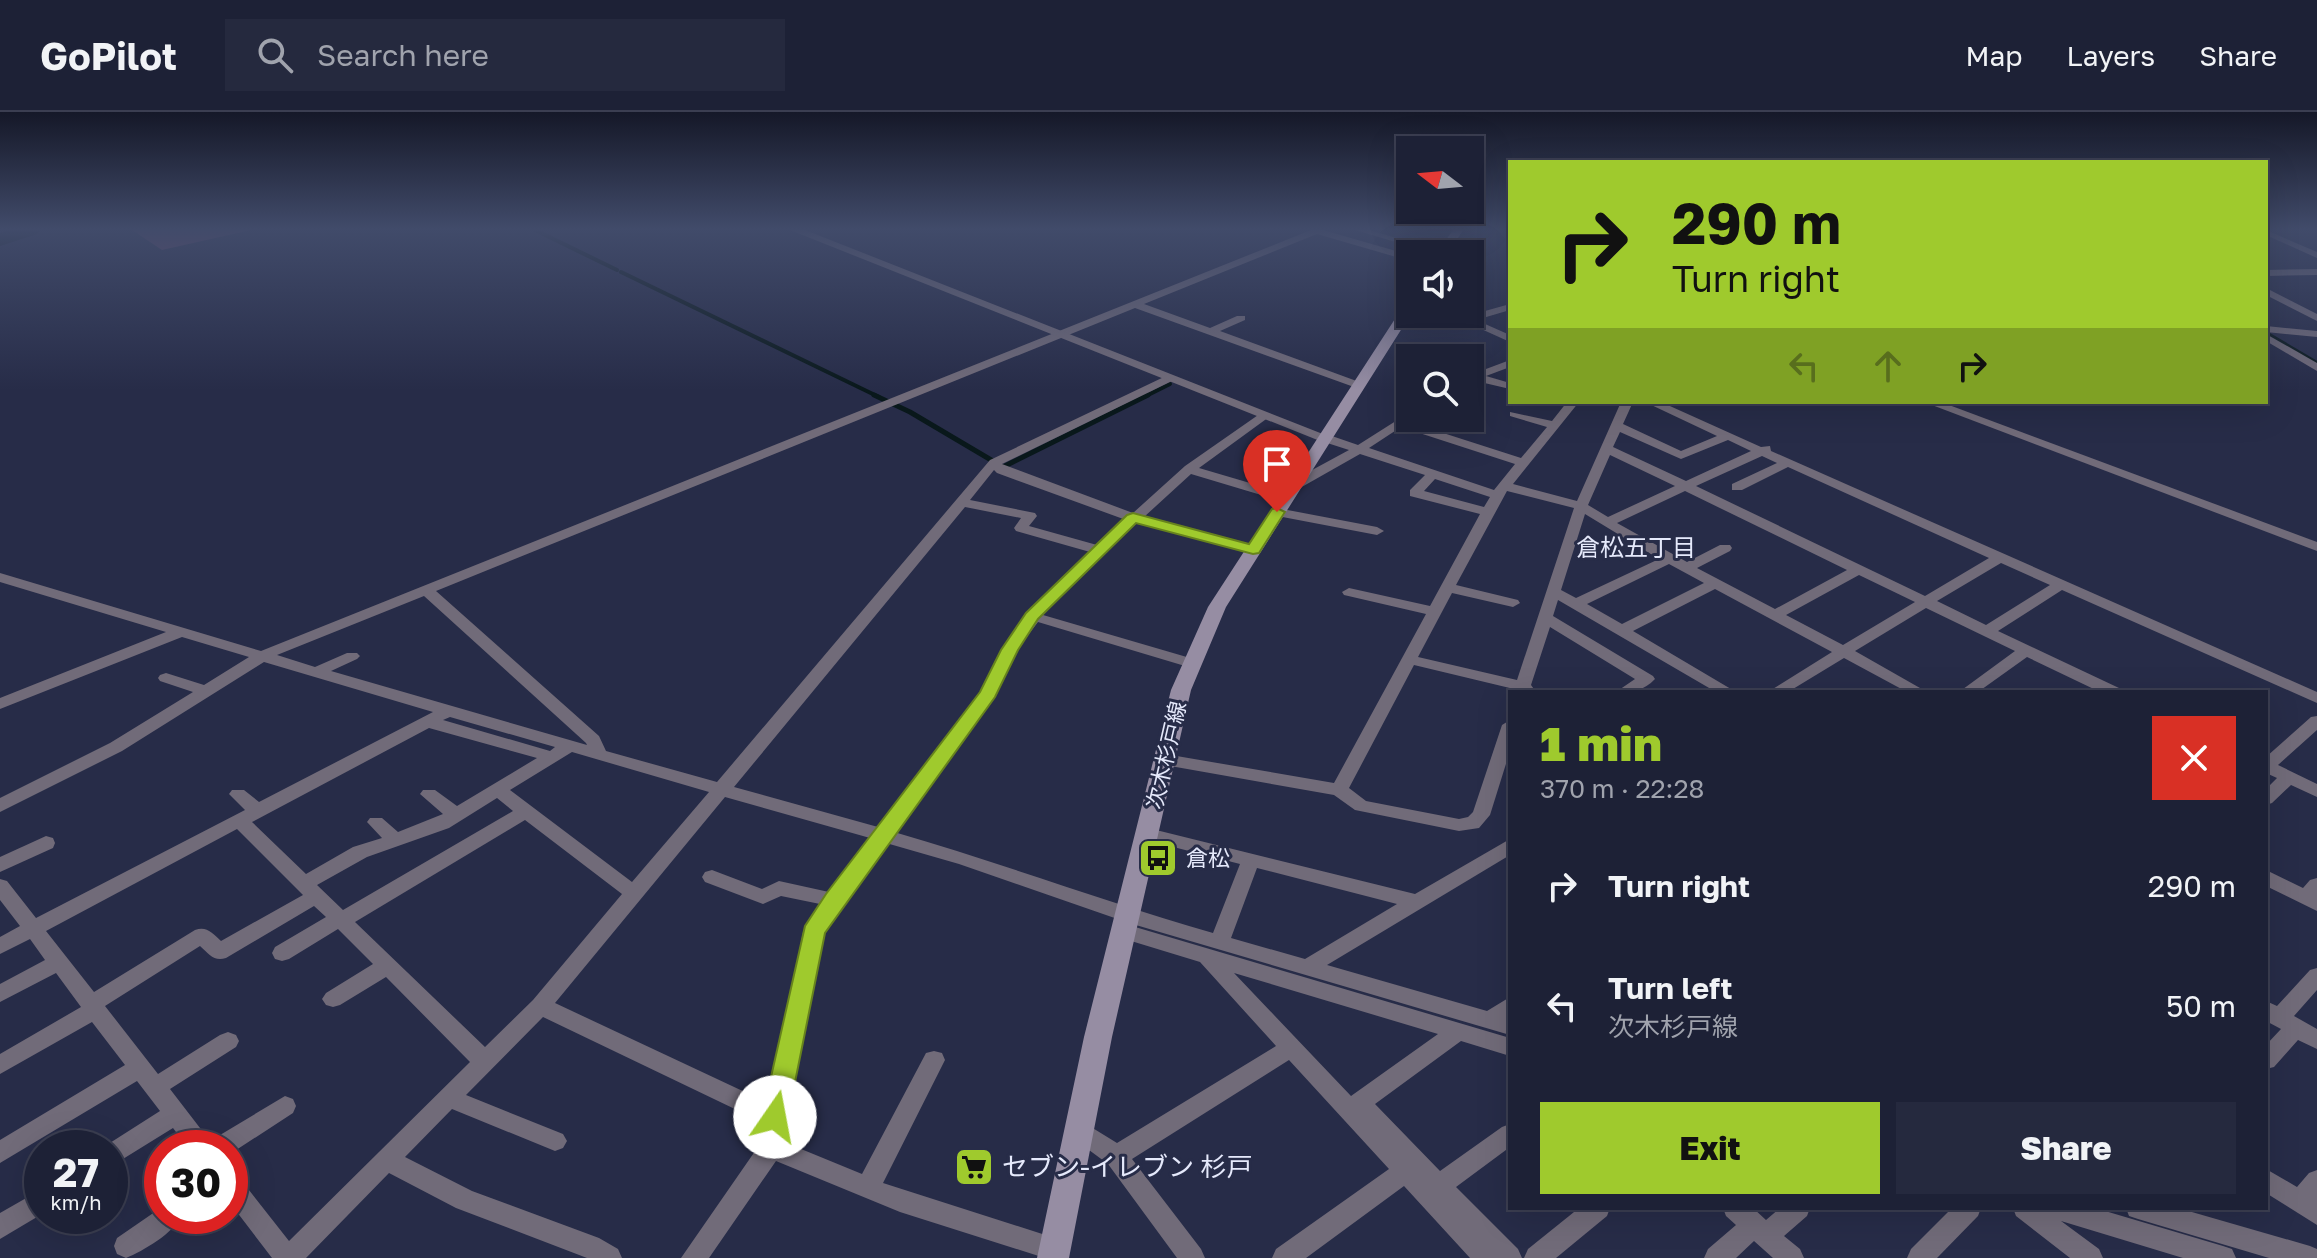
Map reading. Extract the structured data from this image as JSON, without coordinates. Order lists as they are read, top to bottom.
{
  "streets": {
    "main road": ["次木杉戸線"]
  },
  "districts": ["倉松五丁目"],
  "places": {
    "bus stop": ["倉松"],
    "supermarket": ["セブン-イレブン 杉戸"]
  },
  "north": "left",
  "page": {
    "header": "GoPilot",
    "search": "Search here",
    "nav": ["Map", "Layers", "Share"],
    "turn": ["290 m", "Turn right"],
    "heading": ["1 min", "370 m · 22:28"],
    "list": [
      {
        "name": "Turn right",
        "value": "290 m"
      },
      {
        "name": "Turn left",
        "note": "次木杉戸線",
        "value": "50 m"
      }
    ],
    "buttons": ["Exit", "Share"],
    "speed": "27 km/h",
    "limit": "30"
  }
}
